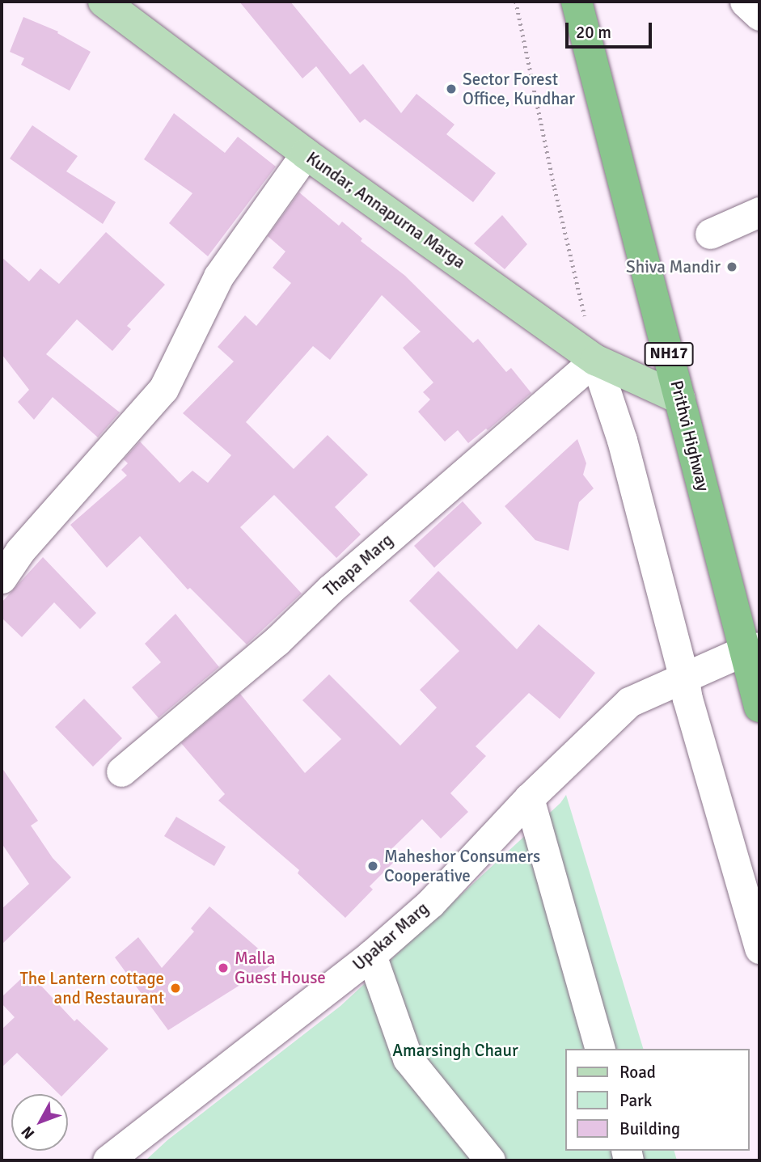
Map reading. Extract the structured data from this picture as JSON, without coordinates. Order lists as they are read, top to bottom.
{
  "streets": {
    "highway": ["NH17", "Prithvi Highway"],
    "main road": ["Kundar, Annapurna Marga"],
    "street": ["Thapa Marg", "Upakar Marg"]
  },
  "crossings": [
    ["Kundar, Annapurna Marga", "Prithvi Highway"],
    ["Kundar, Annapurna Marga", "Thapa Marg"],
    ["Prithvi Highway", "Upakar Marg"]
  ],
  "parks": ["Amarsingh Chaur"],
  "places": [
    "Sector Forest Office, Kundhar",
    "Shiva Mandir",
    "Maheshor Consumers Cooperative",
    "Malla Guest House",
    "The Lantern cottage and Restaurant"
  ],
  "legend": ["Road", "Park", "Building"],
  "scale_bar": "20 m",
  "north": "bottom left"
}
